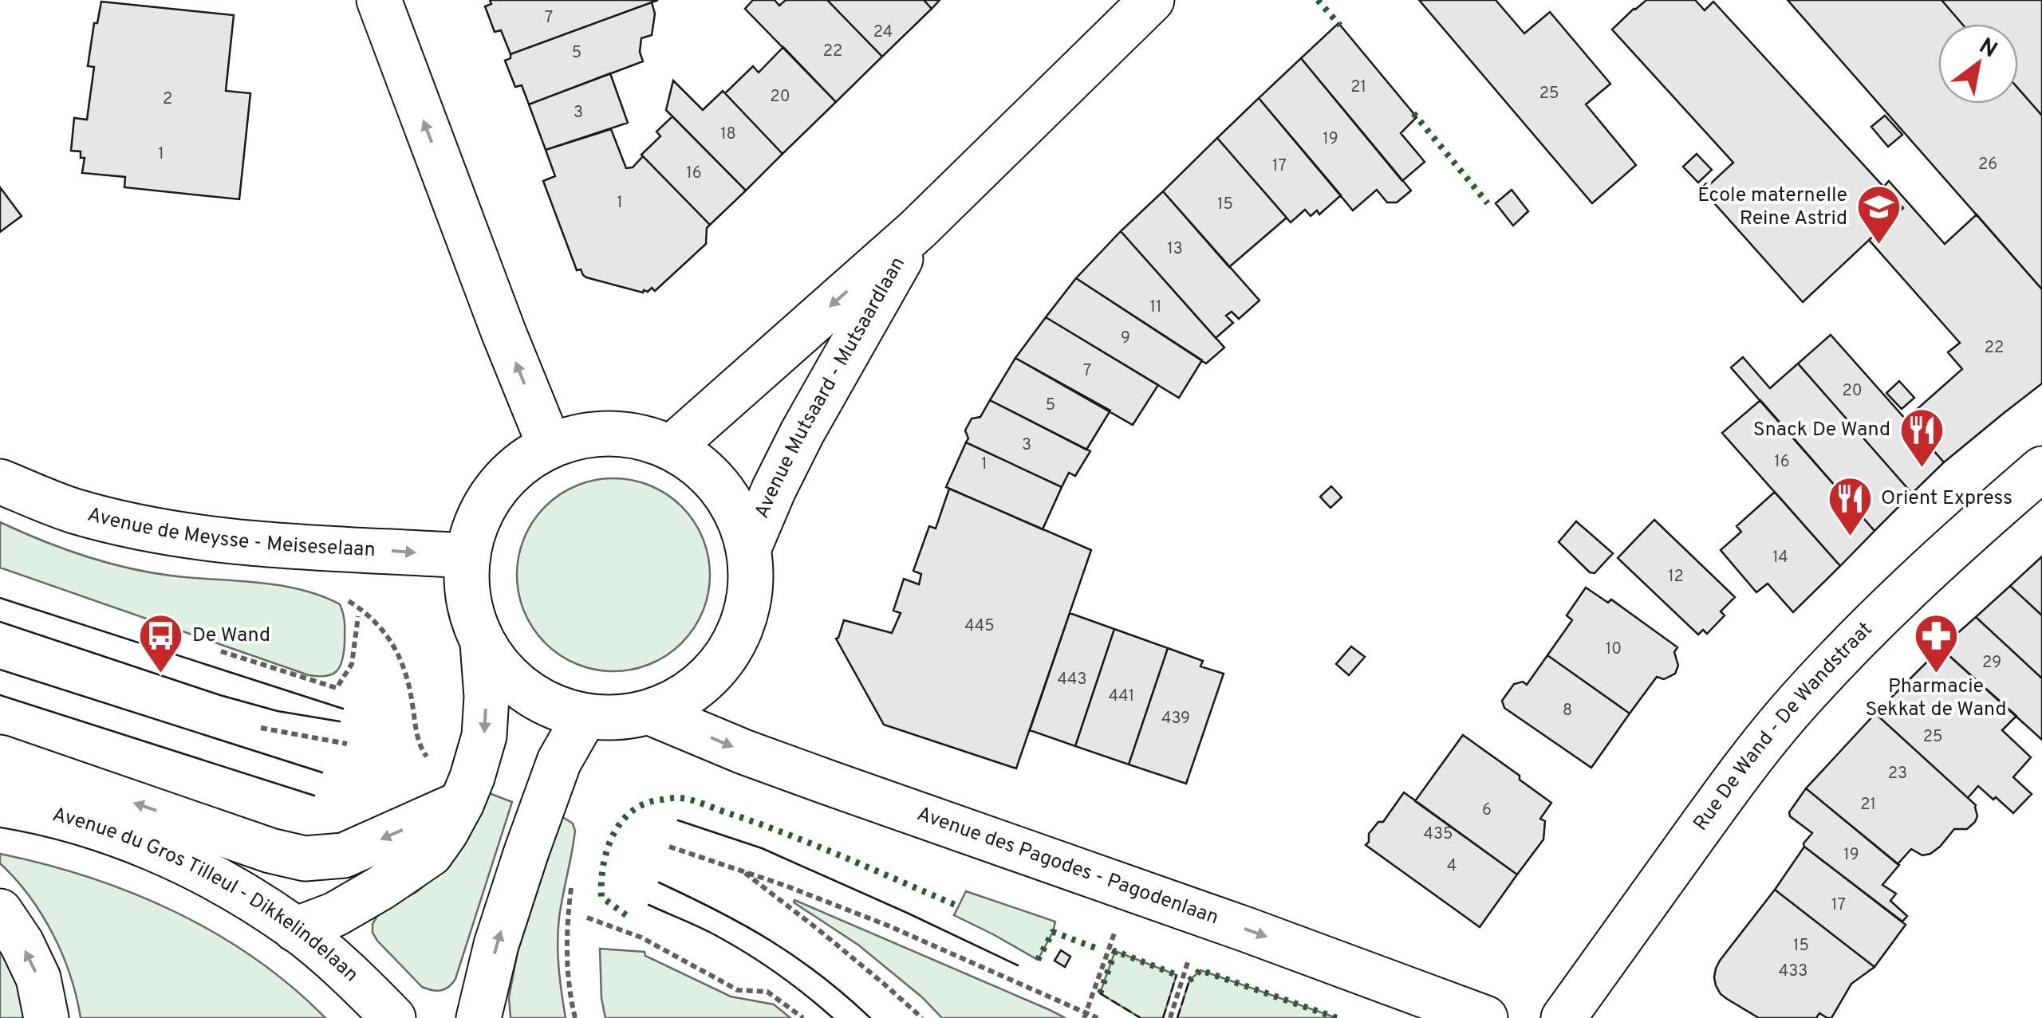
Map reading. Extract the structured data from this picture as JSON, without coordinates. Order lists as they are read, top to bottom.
{
  "streets": {
    "main road": [
      "Avenue Mutsaard - Mutsaardlaan",
      "Avenue de Meysse - Meiseselaan",
      "Rue De Wand - De Wandstraat",
      "Avenue des Pagodes - Pagodenlaan",
      "Avenue du Gros Tilleul - Dikkelindelaan"
    ]
  },
  "crossings": [
    ["Avenue Mutsaard - Mutsaardlaan", "Avenue de Meysse - Meiseselaan"],
    ["Avenue Mutsaard - Mutsaardlaan", "Avenue des Pagodes - Pagodenlaan"],
    ["Avenue de Meysse - Meiseselaan", "Avenue des Pagodes - Pagodenlaan"]
  ],
  "one_way": ["Avenue des Pagodes - Pagodenlaan"],
  "places": {
    "school or university": ["École maternelle Reine Astrid"],
    "restaurant": ["Snack De Wand", "Orient Express"],
    "bus stop": ["De Wand"],
    "pharmacy": ["Pharmacie Sekkat de Wand"]
  },
  "house_numbers": [
    "7",
    "24",
    "22",
    "5",
    "21",
    "25",
    "20",
    "2",
    "3",
    "18",
    "19",
    "1",
    "26",
    "17",
    "16",
    "1",
    "15",
    "13",
    "11",
    "9",
    "22",
    "7",
    "20",
    "5",
    "3",
    "16",
    "1",
    "14",
    "12",
    "445",
    "10",
    "29",
    "443",
    "441",
    "8",
    "439",
    "25",
    "23",
    "21",
    "6",
    "435",
    "19",
    "4",
    "17",
    "15",
    "433"
  ],
  "north": "top right"
}
